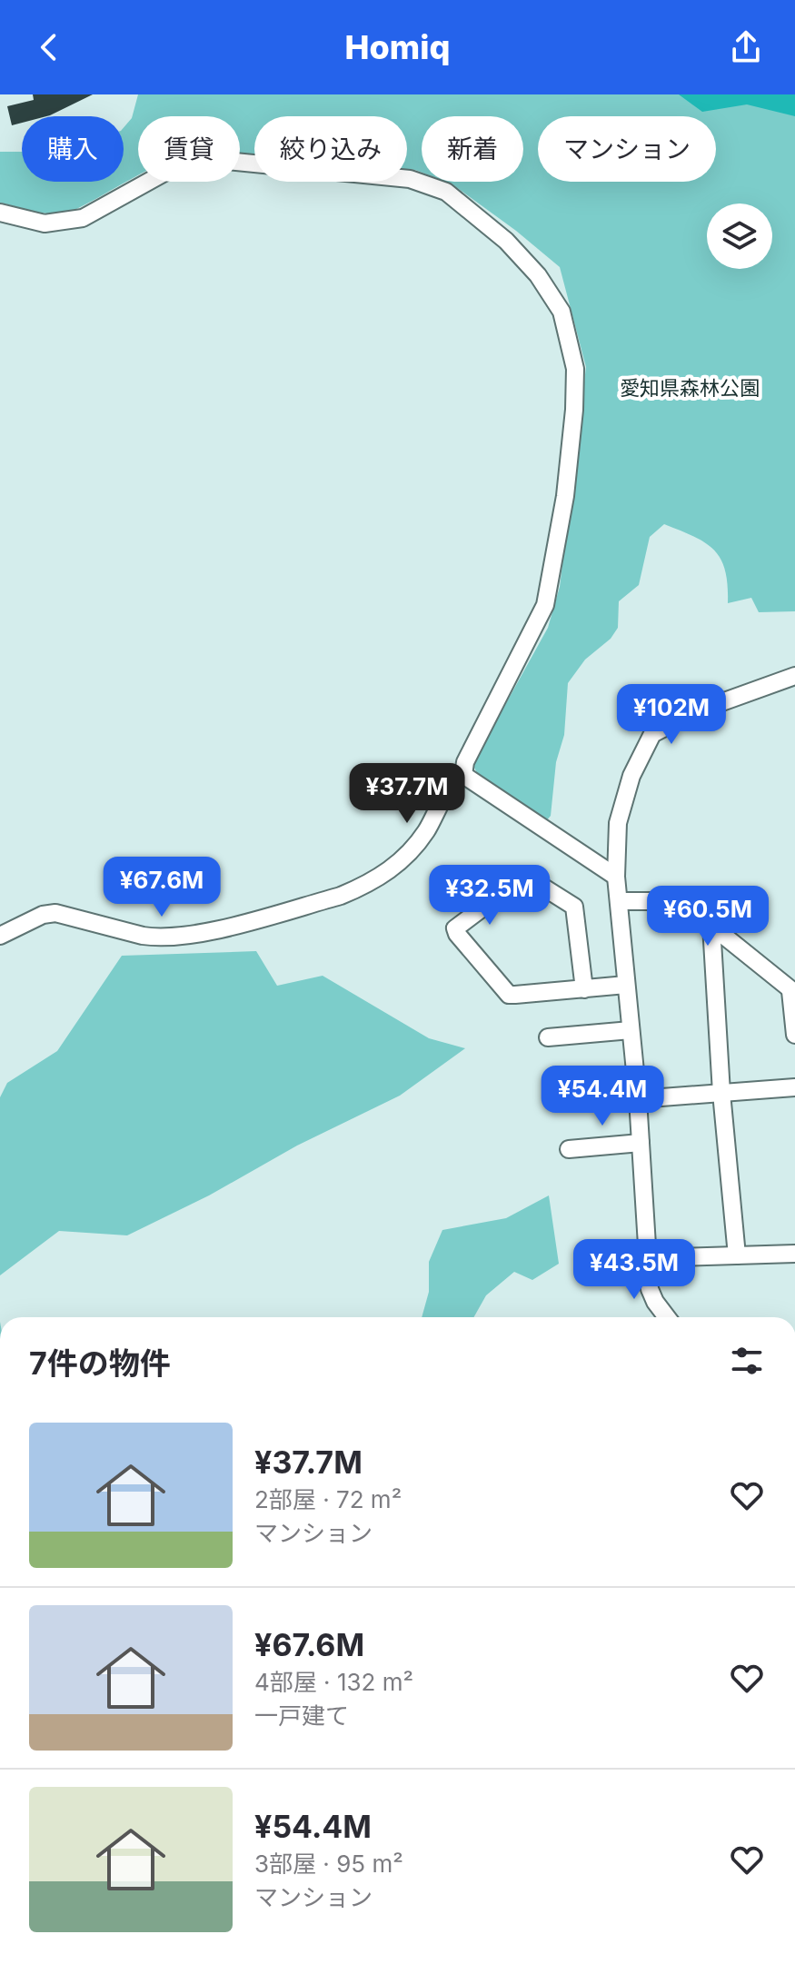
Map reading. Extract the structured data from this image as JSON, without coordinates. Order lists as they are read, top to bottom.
{
  "parks": ["愛知県森林公園"],
  "page": {
    "header": "Homiq",
    "chip": [
      "購入",
      "賃貸",
      "絞り込み",
      "新着",
      "マンション"
    ],
    "price": [
      "¥102M",
      "¥37.7M",
      "¥67.6M",
      "¥32.5M",
      "¥60.5M",
      "¥54.4M",
      "¥43.5M"
    ],
    "heading": "7件の物件",
    "list": [
      {
        "name": "¥37.7M",
        "note": "2部屋 · 72 m² · マンション"
      },
      {
        "name": "¥67.6M",
        "note": "4部屋 · 132 m² · 一戸建て"
      },
      {
        "name": "¥54.4M",
        "note": "3部屋 · 95 m² · マンション"
      }
    ]
  }
}
